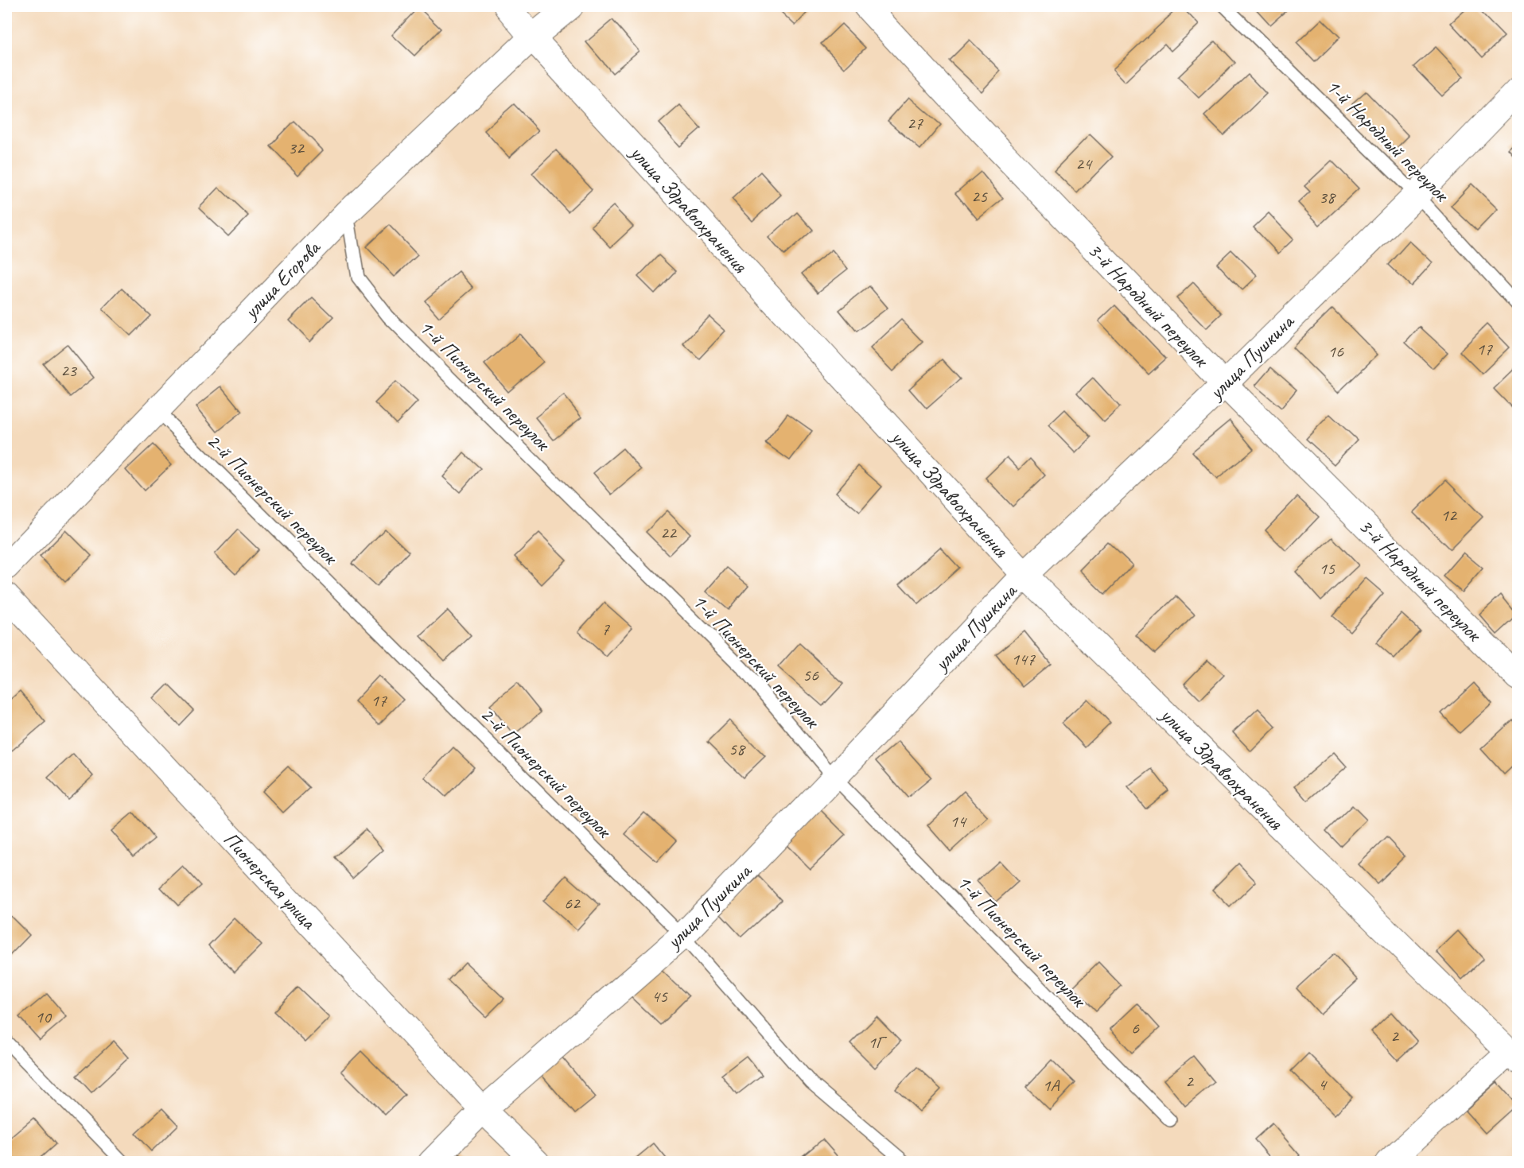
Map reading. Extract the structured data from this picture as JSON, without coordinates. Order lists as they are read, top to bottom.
{
  "streets": {
    "street": [
      "улица Здравоохранения",
      "улица Егорова",
      "3-й Народный переулок",
      "улица Пушкина",
      "Пионерская улица"
    ],
    "lane": ["1-й Народный переулок", "1-й Пионерский переулок", "2-й Пионерский переулок"]
  },
  "crossings": [
    ["1-й Народный переулок", "улица Пушкина"],
    ["улица Здравоохранения", "улица Егорова"],
    ["улица Здравоохранения", "улица Пушкина"],
    ["улица Егорова", "1-й Пионерский переулок"],
    ["улица Егорова", "2-й Пионерский переулок"],
    ["3-й Народный переулок", "улица Пушкина"],
    ["улица Пушкина", "1-й Пионерский переулок"],
    ["улица Пушкина", "2-й Пионерский переулок"],
    ["улица Пушкина", "Пионерская улица"]
  ],
  "house_numbers": [
    "27",
    "32",
    "24",
    "25",
    "38",
    "17",
    "16",
    "23",
    "12",
    "22",
    "15",
    "7",
    "147",
    "56",
    "17",
    "58",
    "14",
    "62",
    "45",
    "10",
    "6",
    "2",
    "1Г",
    "2",
    "4",
    "1А"
  ]
}
